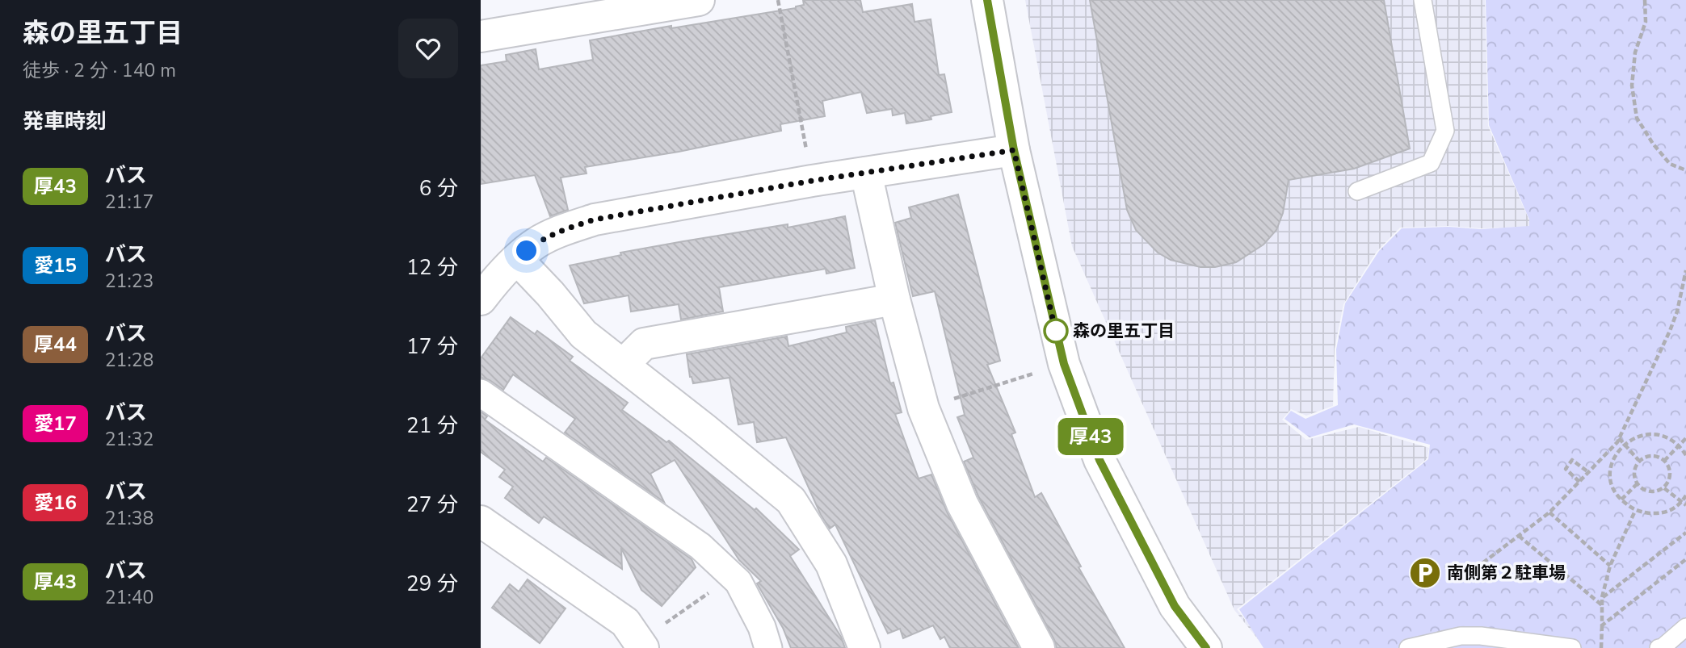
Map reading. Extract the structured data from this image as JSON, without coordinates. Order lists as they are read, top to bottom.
{
  "places": {
    "other": ["森の里五丁目"],
    "parking": ["南側第２駐車場"]
  },
  "lines": ["bus line 厚43"],
  "page": {
    "heading": [
      ["森の里五丁目", "徒歩 · 2 分 · 140 m"],
      "発車時刻"
    ],
    "on_map": "厚43",
    "list": [
      {
        "mark": "厚43",
        "name": "バス",
        "note": "21:17",
        "value": "6 分"
      },
      {
        "mark": "愛15",
        "name": "バス",
        "note": "21:23",
        "value": "12 分"
      },
      {
        "mark": "厚44",
        "name": "バス",
        "note": "21:28",
        "value": "17 分"
      },
      {
        "mark": "愛17",
        "name": "バス",
        "note": "21:32",
        "value": "21 分"
      },
      {
        "mark": "愛16",
        "name": "バス",
        "note": "21:38",
        "value": "27 分"
      },
      {
        "mark": "厚43",
        "name": "バス",
        "note": "21:40",
        "value": "29 分"
      }
    ]
  }
}
